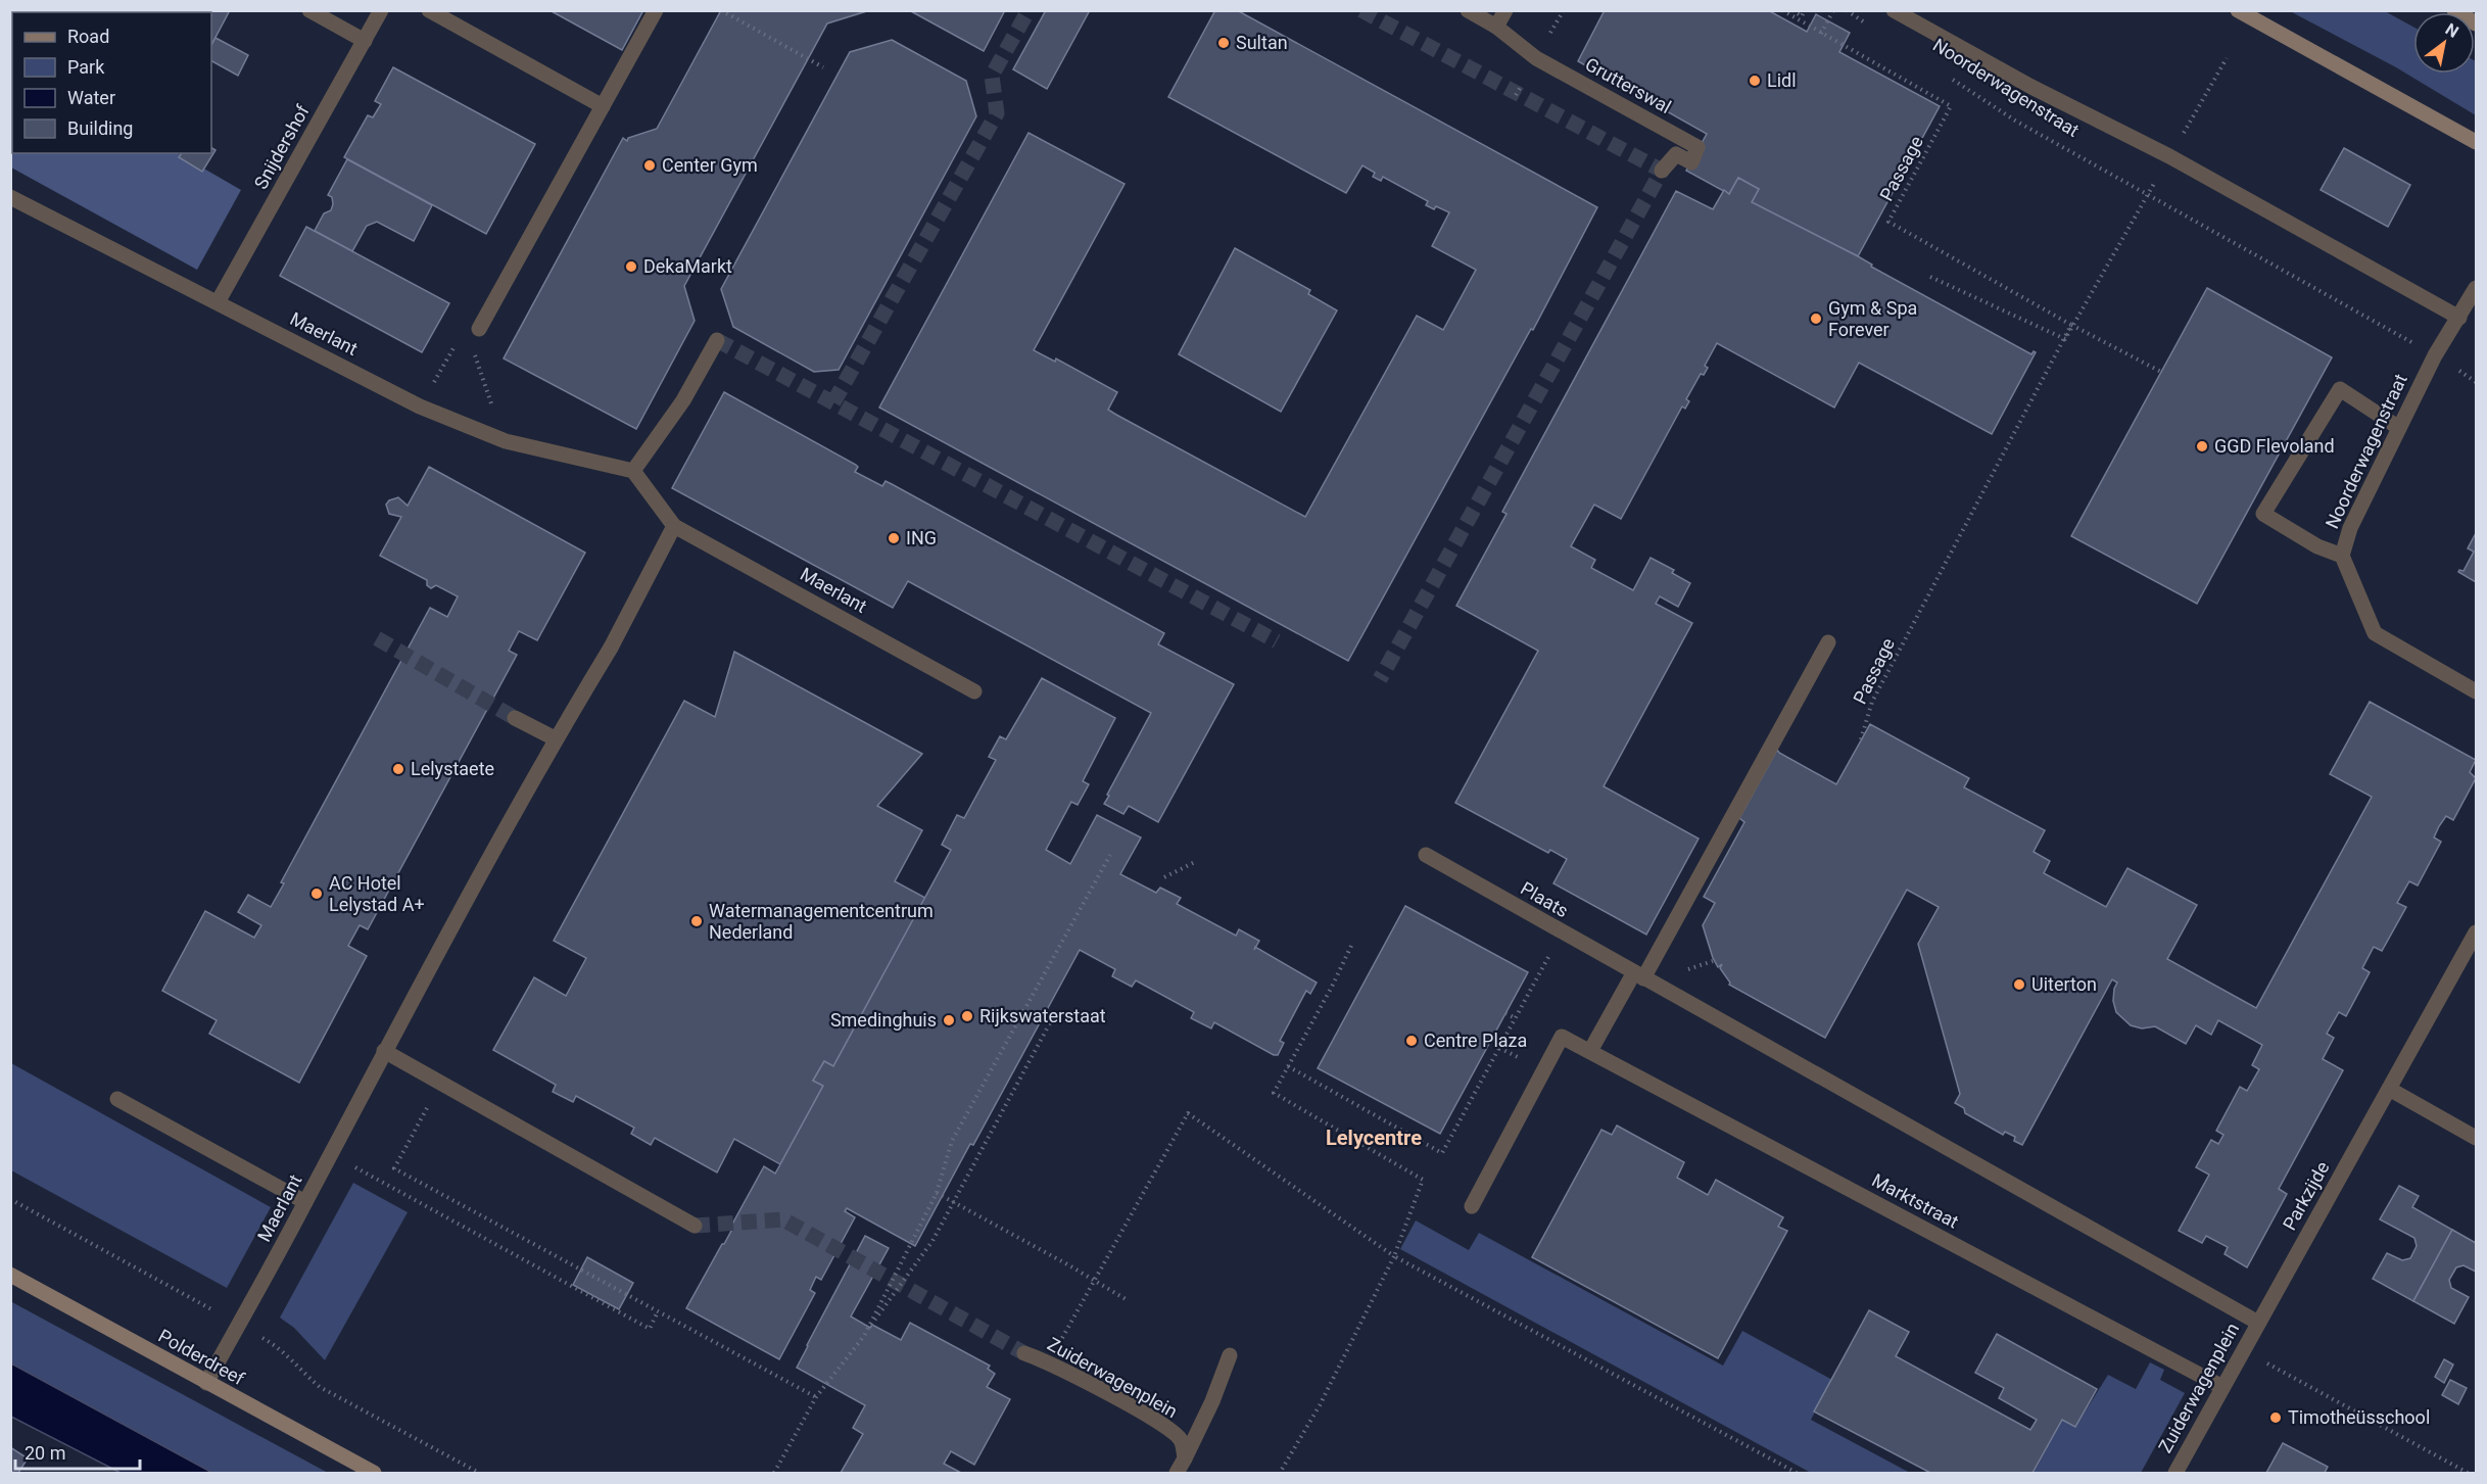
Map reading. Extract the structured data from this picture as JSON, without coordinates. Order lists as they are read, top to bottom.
{
  "streets": {
    "street": [
      "Grutterswal",
      "Noorderwagenstraat",
      "Snijdershof",
      "Maerlant",
      "Plaats",
      "Parkzijde",
      "Marktstraat",
      "Polderdreef",
      "Zuiderwagenplein"
    ],
    "path": ["Passage"]
  },
  "crossings": [
    ["Snijdershof", "Maerlant"],
    ["Maerlant", "Polderdreef"],
    ["Parkzijde", "Zuiderwagenplein"],
    ["Marktstraat", "Zuiderwagenplein"]
  ],
  "districts": ["Lelycentre"],
  "places": [
    "Sultan",
    "Lidl",
    "Center Gym",
    "DekaMarkt",
    "Gym & Spa Forever",
    "GGD Flevoland",
    "ING",
    "Lelystaete",
    "AC Hotel Lelystad A+",
    "Watermanagementcentrum Nederland",
    "Uiterton",
    "Rijkswaterstaat",
    "Smedinghuis",
    "Centre Plaza",
    "Timotheüsschool"
  ],
  "legend": [
    "Road",
    "Park",
    "Water",
    "Building"
  ],
  "scale_bar": "20 m",
  "north": "top right"
}
